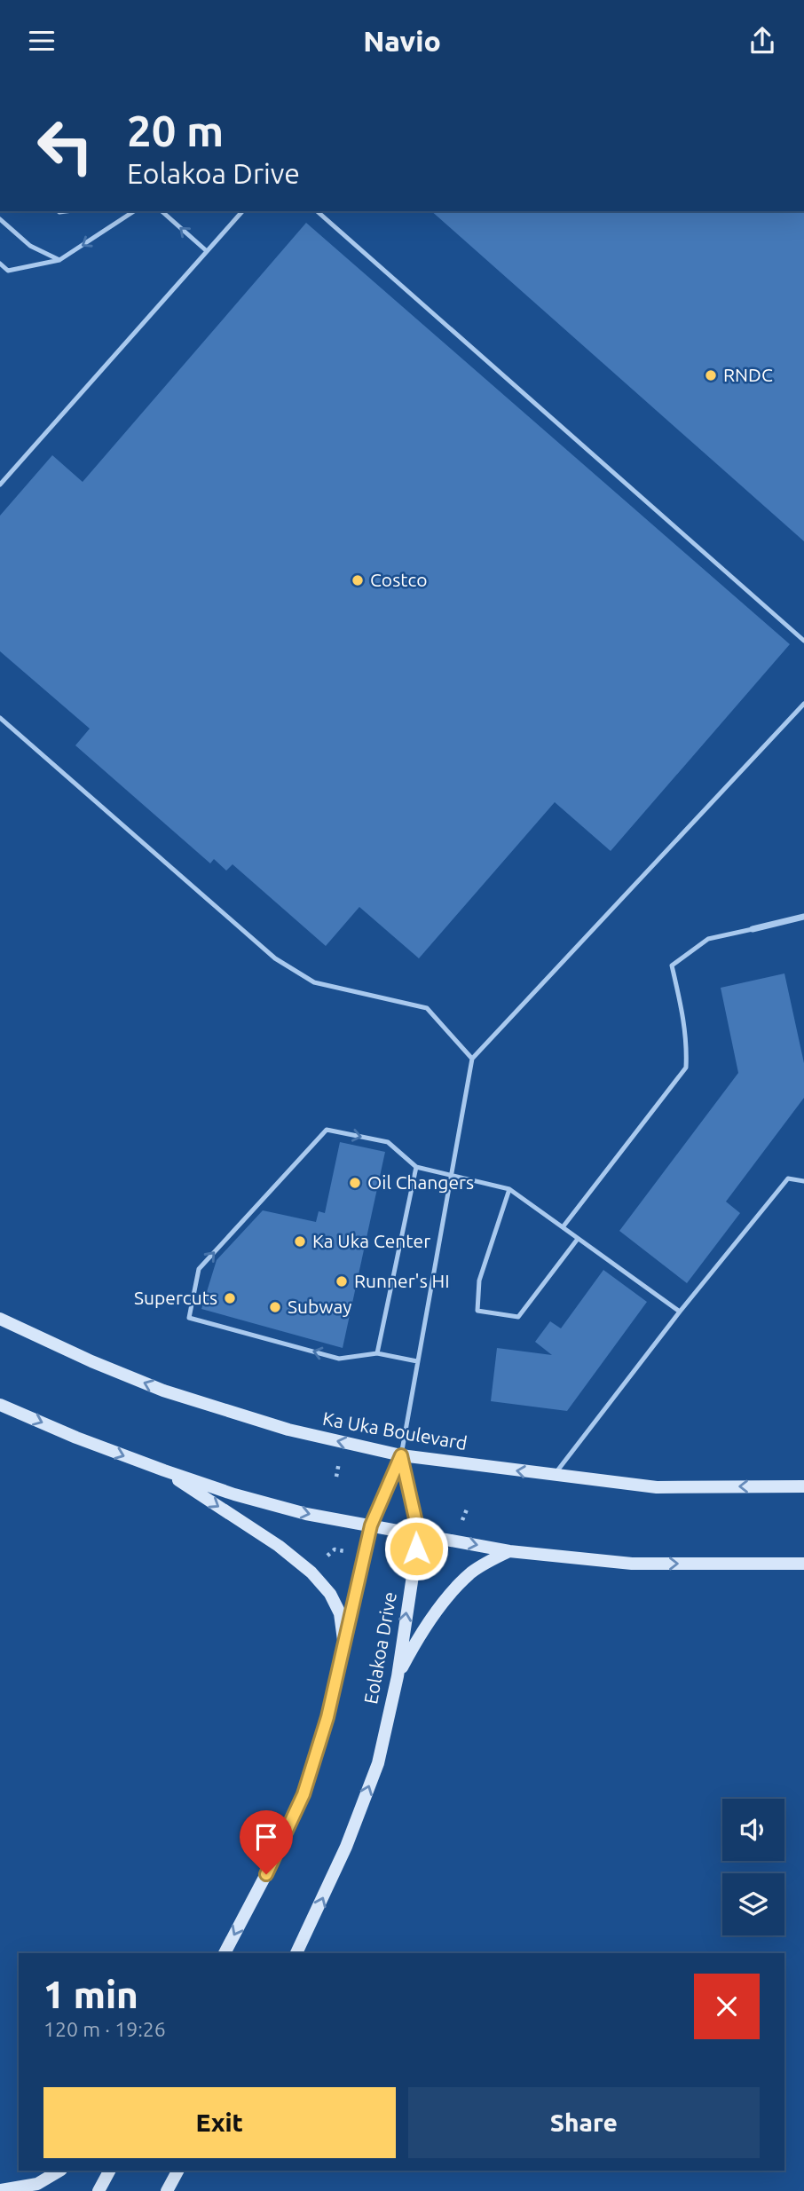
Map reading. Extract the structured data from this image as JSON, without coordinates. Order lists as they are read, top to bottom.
{
  "streets": {
    "main road": ["Ka Uka Boulevard", "Eolakoa Drive"]
  },
  "crossings": [
    ["Ka Uka Boulevard", "Eolakoa Drive"]
  ],
  "places": [
    "RNDC",
    "Costco",
    "Oil Changers",
    "Ka Uka Center",
    "Runner's HI",
    "Supercuts",
    "Subway"
  ],
  "page": {
    "header": "Navio",
    "turn": ["20 m", "Eolakoa Drive"],
    "heading": ["1 min", "120 m · 19:26"],
    "buttons": ["Exit", "Share"]
  }
}
